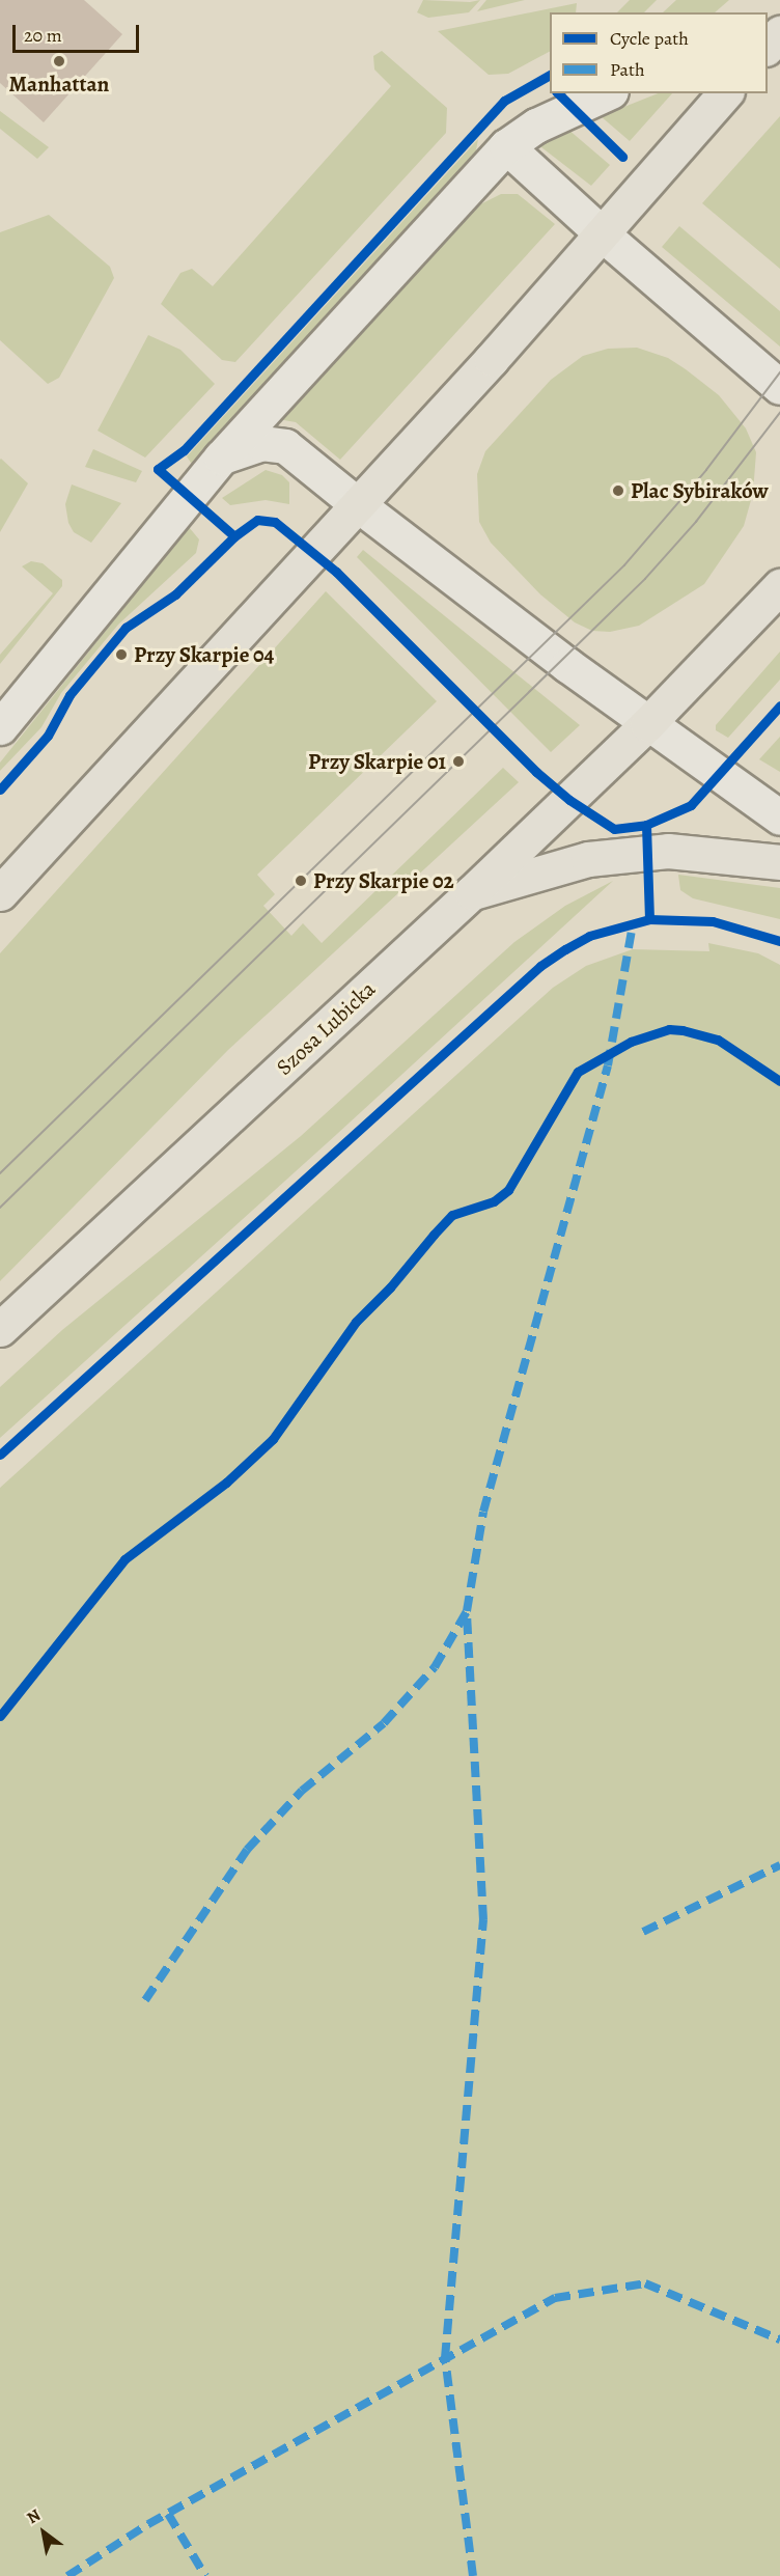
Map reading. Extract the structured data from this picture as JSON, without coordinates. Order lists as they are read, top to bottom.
{
  "streets": {
    "main road": ["Szosa Lubicka"]
  },
  "places": [
    "Manhattan",
    "Plac Sybiraków",
    "Przy Skarpie 04",
    "Przy Skarpie 01",
    "Przy Skarpie 02"
  ],
  "legend": ["Cycle path", "Path"],
  "scale_bar": "20 m",
  "north": "top left"
}
